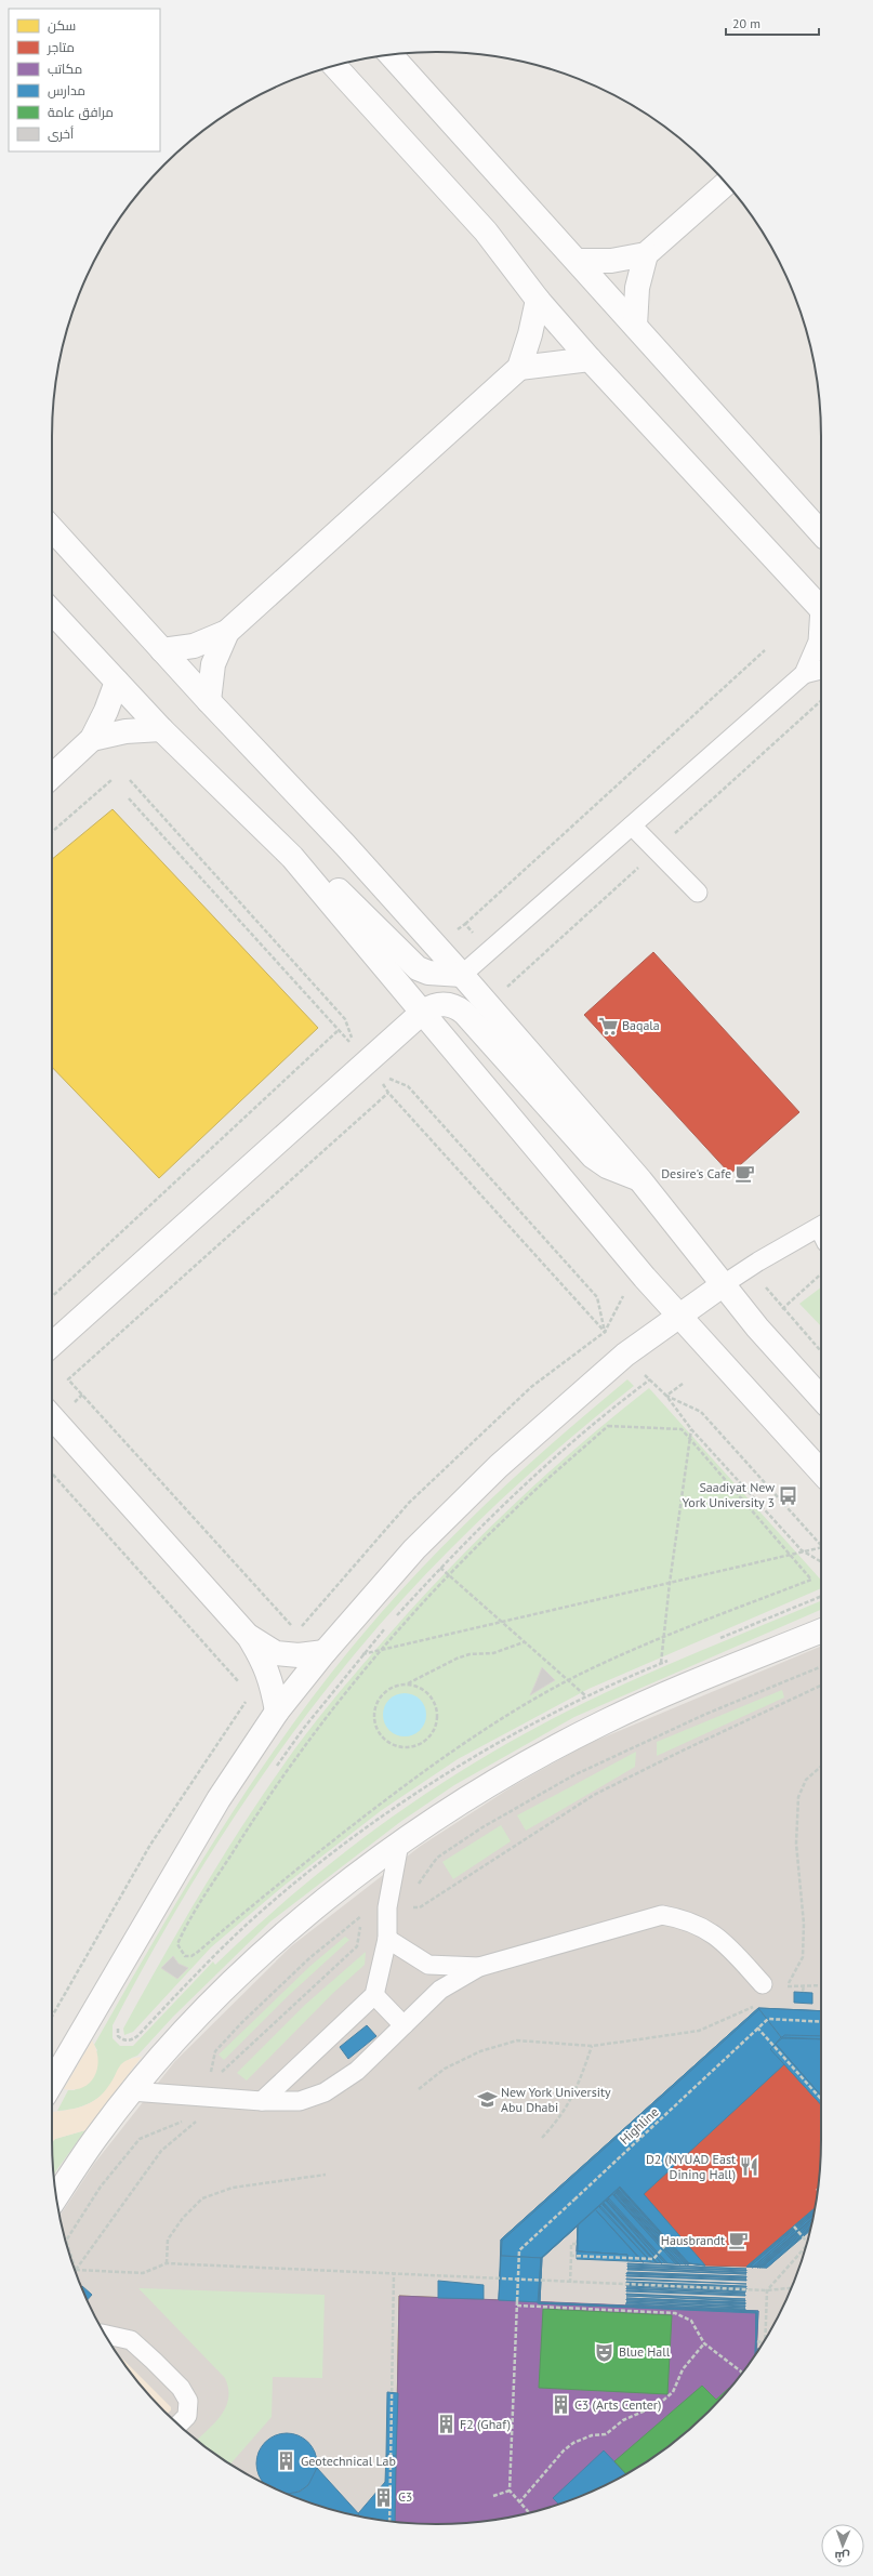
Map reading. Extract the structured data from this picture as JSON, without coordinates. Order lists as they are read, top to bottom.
{
  "streets": {
    "path": ["Highline"]
  },
  "places": {
    "supermarket": ["Baqala"],
    "cafe": ["Desire's Cafe", "Hausbrandt"],
    "bus stop": ["Saadiyat New York University 3"],
    "school or university": ["New York University Abu Dhabi"],
    "restaurant": ["D2 (NYUAD East Dining Hall)"],
    "theatre": ["Blue Hall"],
    "building": [
      "C3 (Arts Center)",
      "F2 (Ghaf)",
      "Geotechnical Lab",
      "C3"
    ]
  },
  "legend": [
    "سكن",
    "متاجر",
    "مكاتب",
    "مدارس",
    "مرافق عامة",
    "أخرى"
  ],
  "scale_bar": "20 m",
  "north": "bottom"
}
